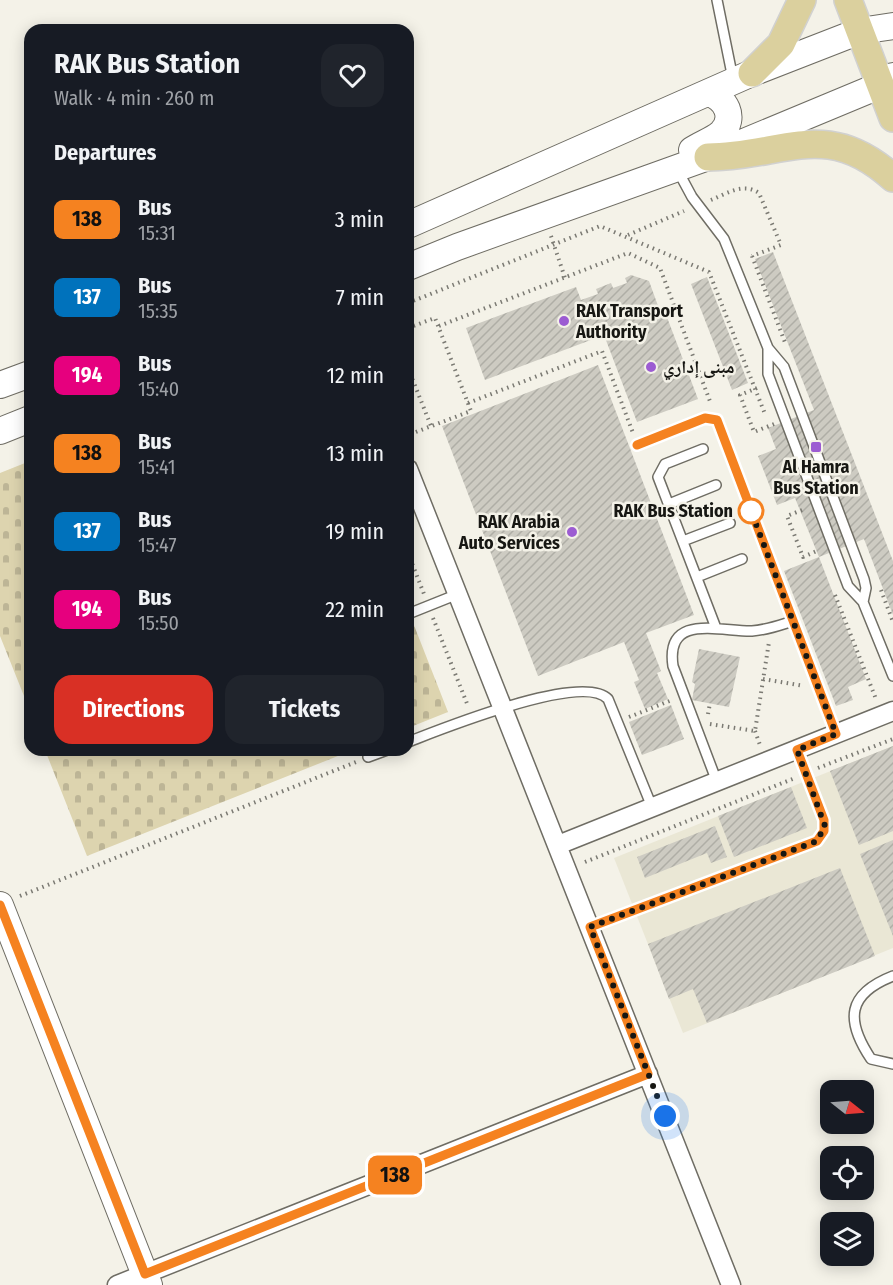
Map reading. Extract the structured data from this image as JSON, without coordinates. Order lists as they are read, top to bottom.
{
  "places": {
    "other": [
      "RAK Transport Authority",
      "مبنى إداري",
      "RAK Bus Station",
      "RAK Arabia Auto Services"
    ],
    "transit": ["Al Hamra Bus Station"]
  },
  "lines": ["bus line 138"],
  "north": "right",
  "page": {
    "on_map": "138",
    "heading": [
      ["RAK Bus Station", "Walk · 4 min · 260 m"],
      "Departures"
    ],
    "list": [
      {
        "mark": "138",
        "name": "Bus",
        "note": "15:31",
        "value": "3 min"
      },
      {
        "mark": "137",
        "name": "Bus",
        "note": "15:35",
        "value": "7 min"
      },
      {
        "mark": "194",
        "name": "Bus",
        "note": "15:40",
        "value": "12 min"
      },
      {
        "mark": "138",
        "name": "Bus",
        "note": "15:41",
        "value": "13 min"
      },
      {
        "mark": "137",
        "name": "Bus",
        "note": "15:47",
        "value": "19 min"
      },
      {
        "mark": "194",
        "name": "Bus",
        "note": "15:50",
        "value": "22 min"
      }
    ],
    "buttons": ["Directions", "Tickets"]
  }
}
